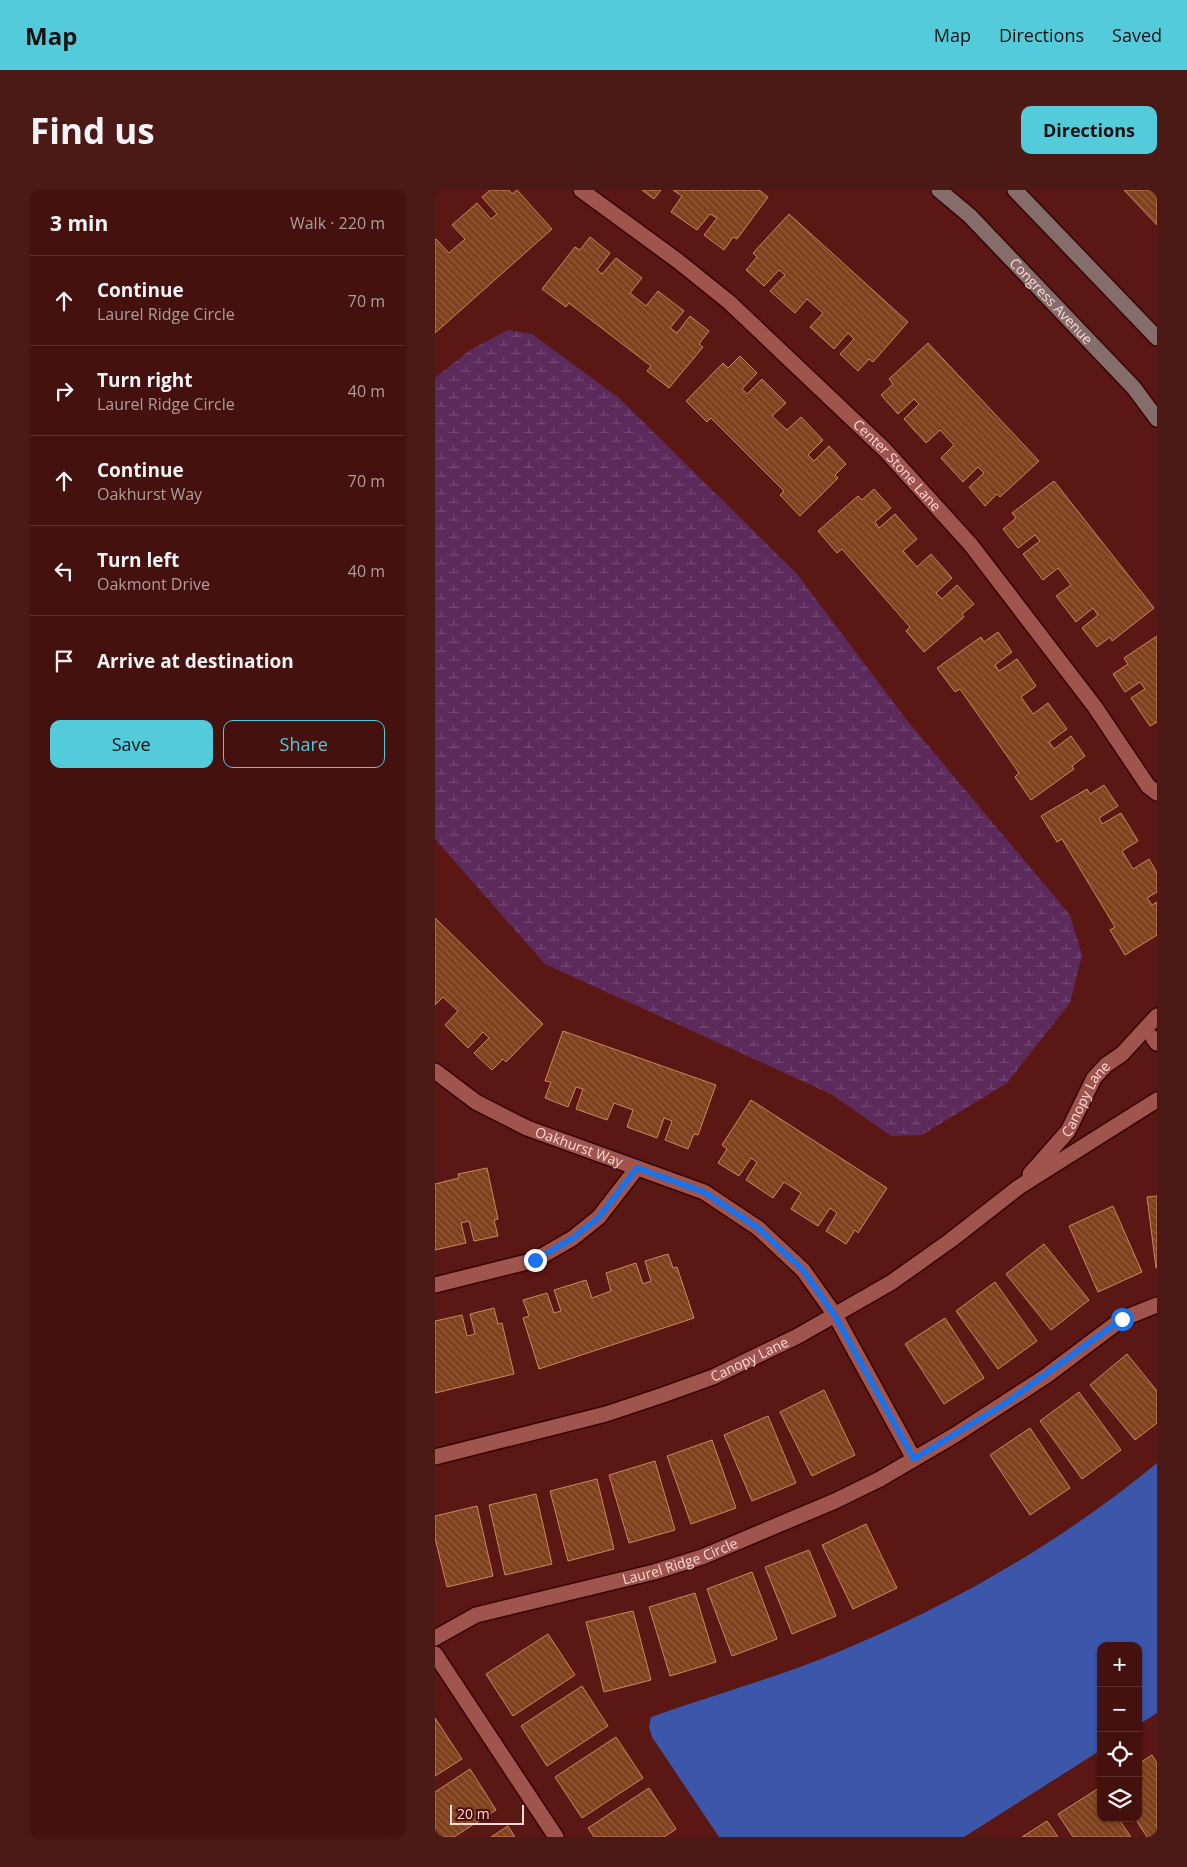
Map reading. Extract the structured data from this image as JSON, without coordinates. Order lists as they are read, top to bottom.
{
  "streets": {
    "street": [
      "Congress Avenue",
      "Center Stone Lane",
      "Canopy Lane",
      "Oakhurst Way",
      "Laurel Ridge Circle"
    ]
  },
  "crossings": [
    ["Canopy Lane", "Oakhurst Way"]
  ],
  "scale_bar": "20 m",
  "page": {
    "header": "Map",
    "nav": ["Map", "Directions", "Saved"],
    "buttons": [
      "Directions",
      ["Save", "Share"]
    ],
    "title": "Find us",
    "heading": ["3 min", "Walk · 220 m"],
    "list": [
      ["Continue", "Laurel Ridge Circle", "70 m"],
      ["Turn right", "Laurel Ridge Circle", "40 m"],
      ["Continue", "Oakhurst Way", "70 m"],
      ["Turn left", "Oakmont Drive", "40 m"],
      "Arrive at destination"
    ],
    "map_buttons": ["+", "−"],
    "scale": "20 m"
  }
}
